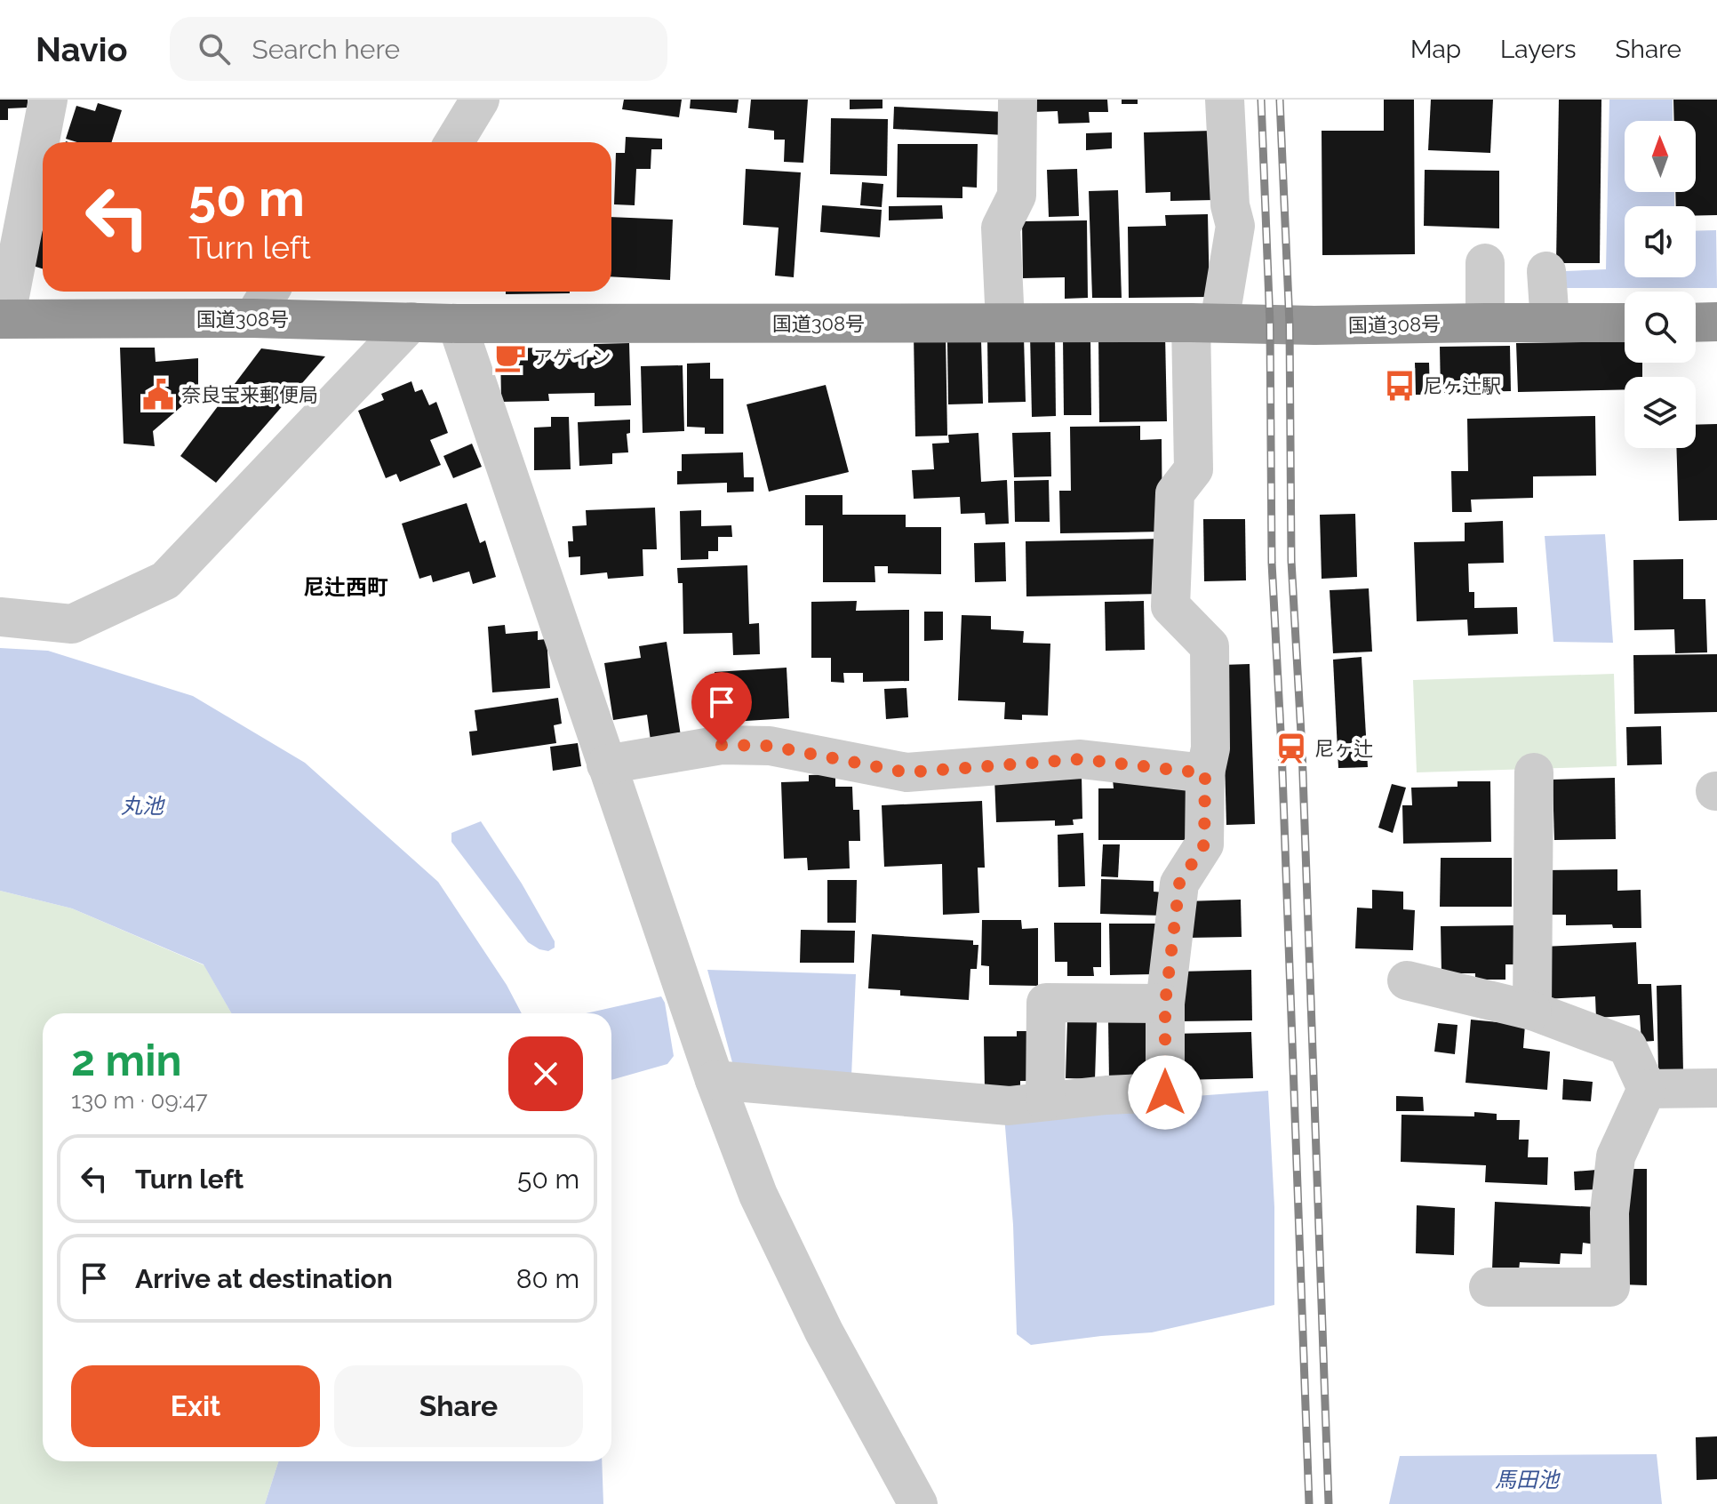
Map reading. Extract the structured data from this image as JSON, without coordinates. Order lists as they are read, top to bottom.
{
  "streets": {
    "highway": ["国道308号"]
  },
  "districts": ["尼辻西町"],
  "water": ["丸池", "馬田池"],
  "places": {
    "cafe": ["アゲイン"],
    "bus stop": ["尼ヶ辻駅"],
    "public building": ["奈良宝来郵便局"],
    "station": ["尼ヶ辻"]
  },
  "north": "top",
  "page": {
    "header": "Navio",
    "search": "Search here",
    "nav": ["Map", "Layers", "Share"],
    "turn": ["50 m", "Turn left"],
    "heading": ["2 min", "130 m · 09:47"],
    "list": [
      {
        "name": "Turn left",
        "value": "50 m"
      },
      {
        "name": "Arrive at destination",
        "value": "80 m"
      }
    ],
    "buttons": ["Exit", "Share"]
  }
}
